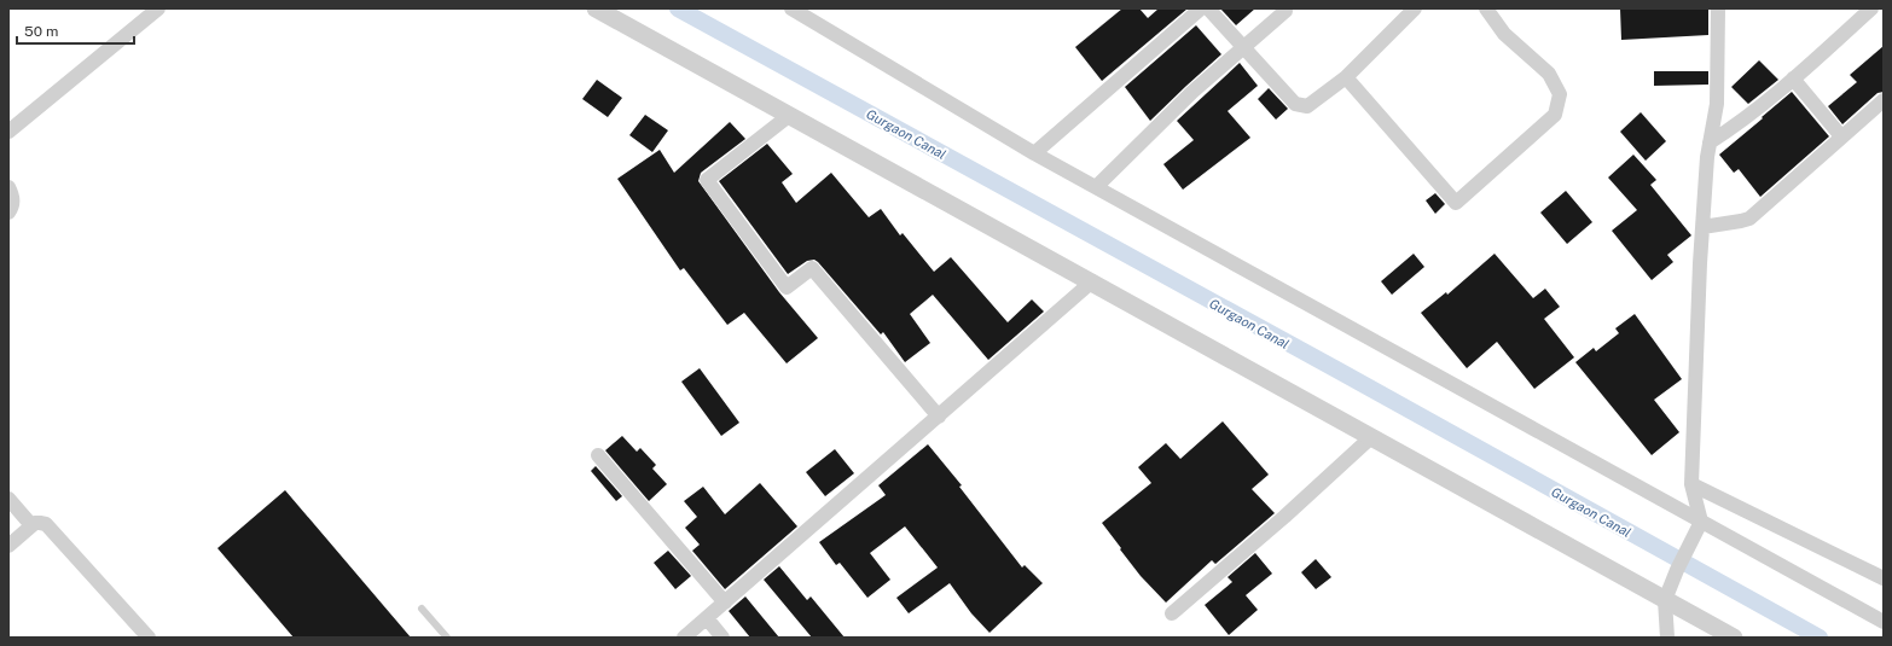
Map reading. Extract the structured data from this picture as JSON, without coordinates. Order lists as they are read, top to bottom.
{
  "water": ["Gurgaon Canal"],
  "scale_bar": "50 m"
}
